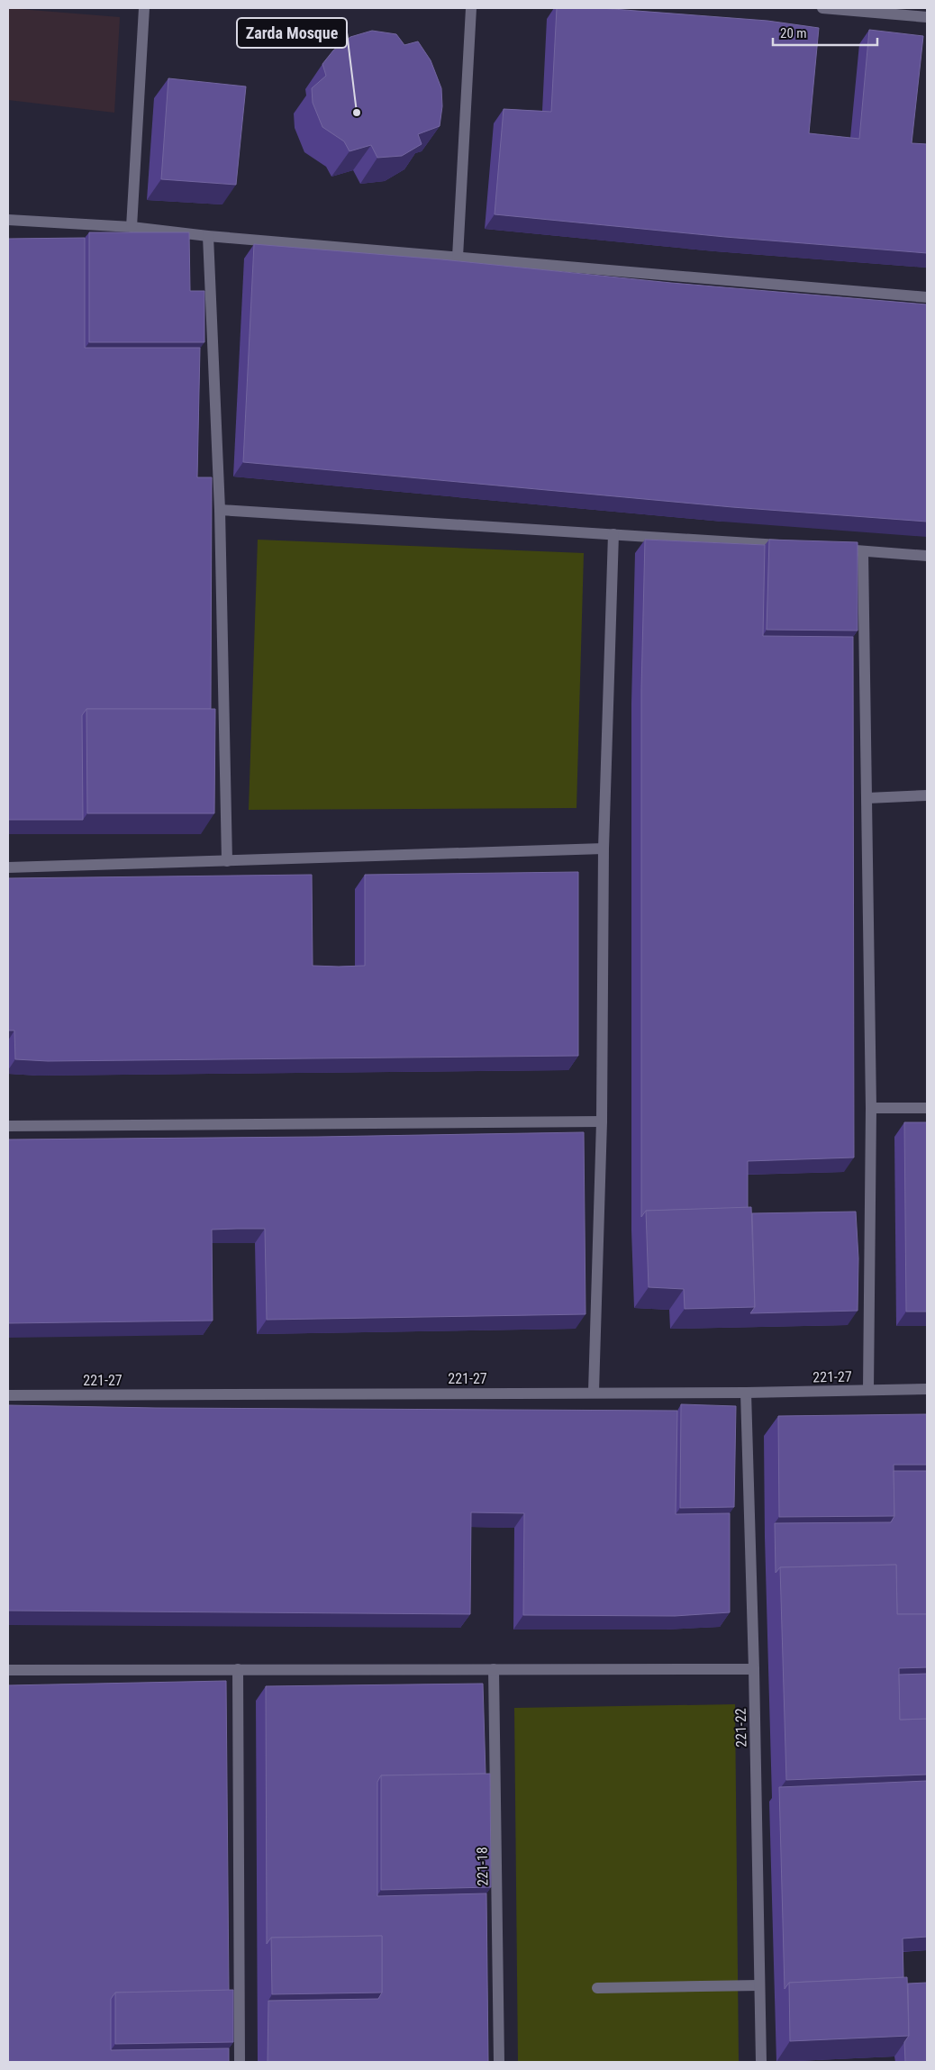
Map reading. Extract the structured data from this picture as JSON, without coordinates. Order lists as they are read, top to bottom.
{
  "streets": {
    "street": ["221-27", "221-22", "221-18"]
  },
  "crossings": [
    ["221-27", "221-22"]
  ],
  "places": ["Zarda Mosque"],
  "scale_bar": "20 m"
}
